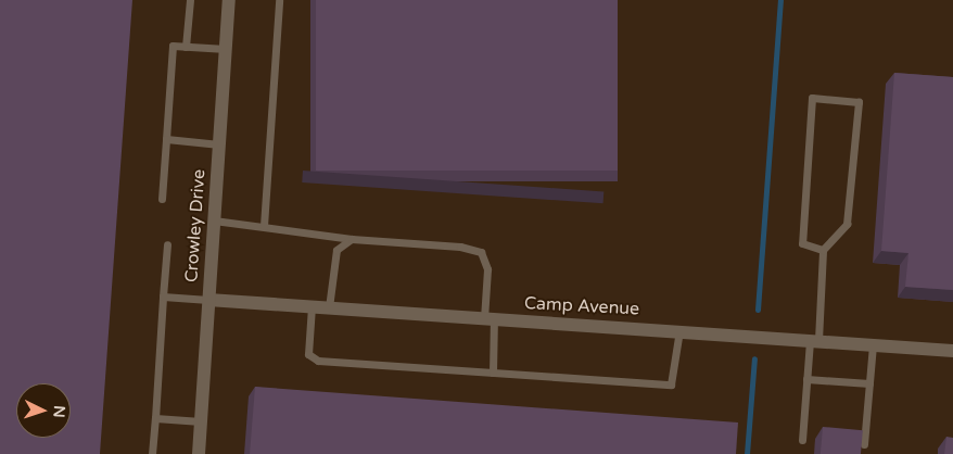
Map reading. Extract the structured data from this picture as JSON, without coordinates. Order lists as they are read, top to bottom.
{
  "streets": {
    "street": ["Crowley Drive", "Camp Avenue"]
  },
  "crossings": [
    ["Crowley Drive", "Camp Avenue"]
  ],
  "north": "right"
}
